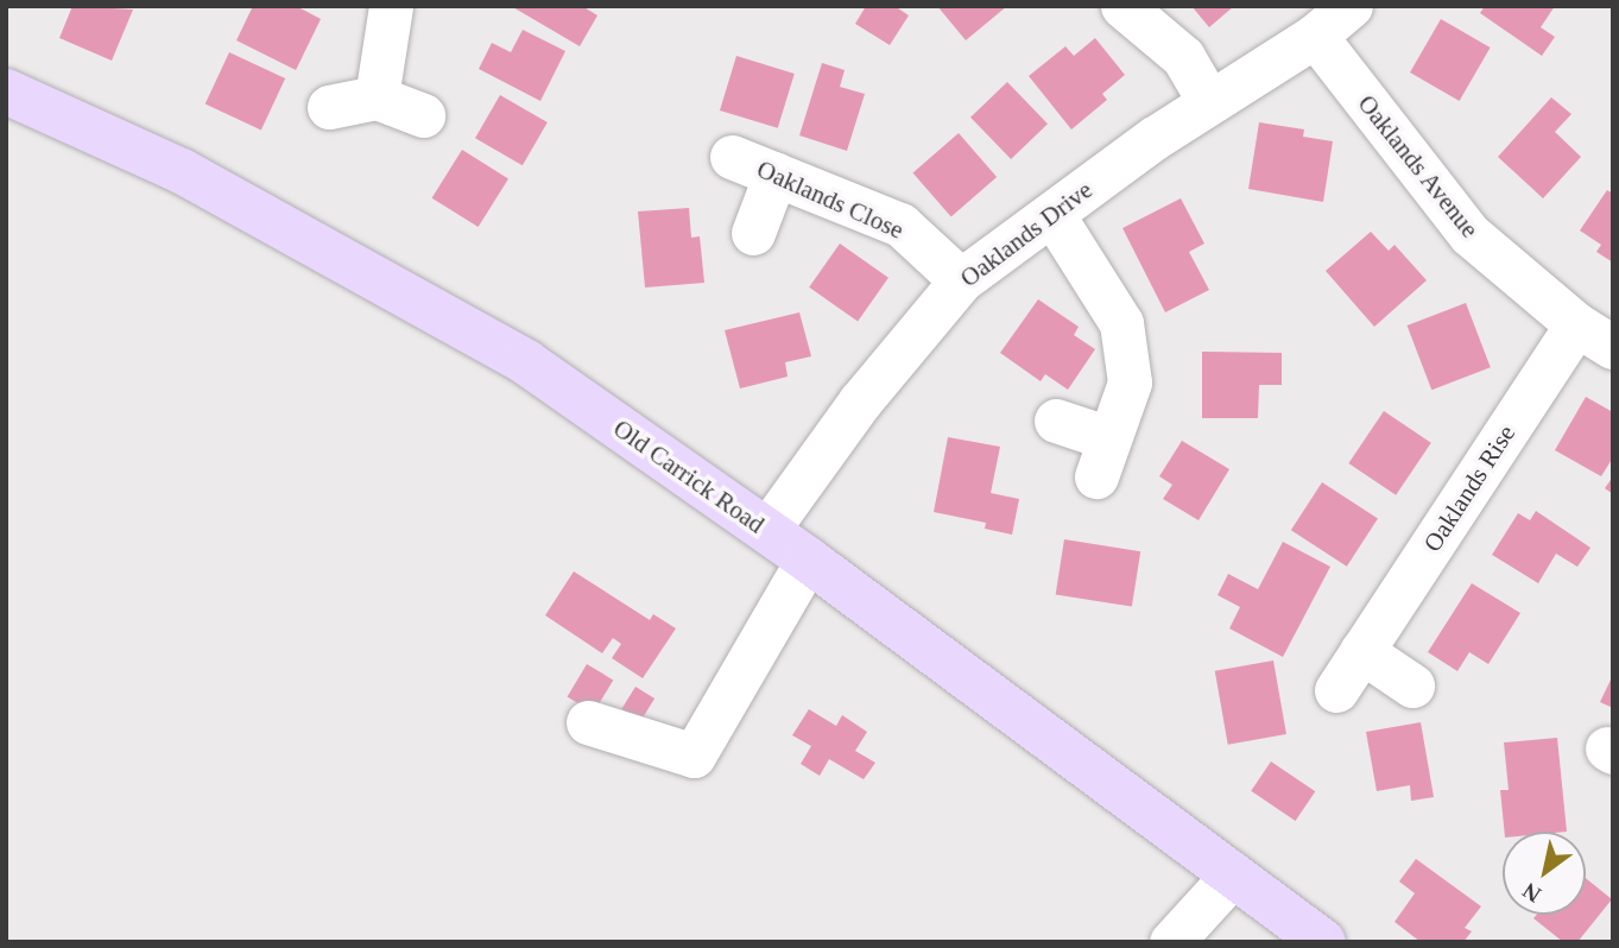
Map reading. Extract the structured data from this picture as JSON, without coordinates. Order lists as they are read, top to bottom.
{
  "streets": {
    "main road": ["Old Carrick Road"],
    "street": [
      "Oaklands Avenue",
      "Oaklands Close",
      "Oaklands Drive",
      "Oaklands Rise"
    ]
  },
  "crossings": [
    ["Oaklands Avenue", "Oaklands Drive"],
    ["Oaklands Avenue", "Oaklands Rise"],
    ["Oaklands Close", "Oaklands Drive"],
    ["Oaklands Drive", "Old Carrick Road"]
  ],
  "north": "bottom left"
}
